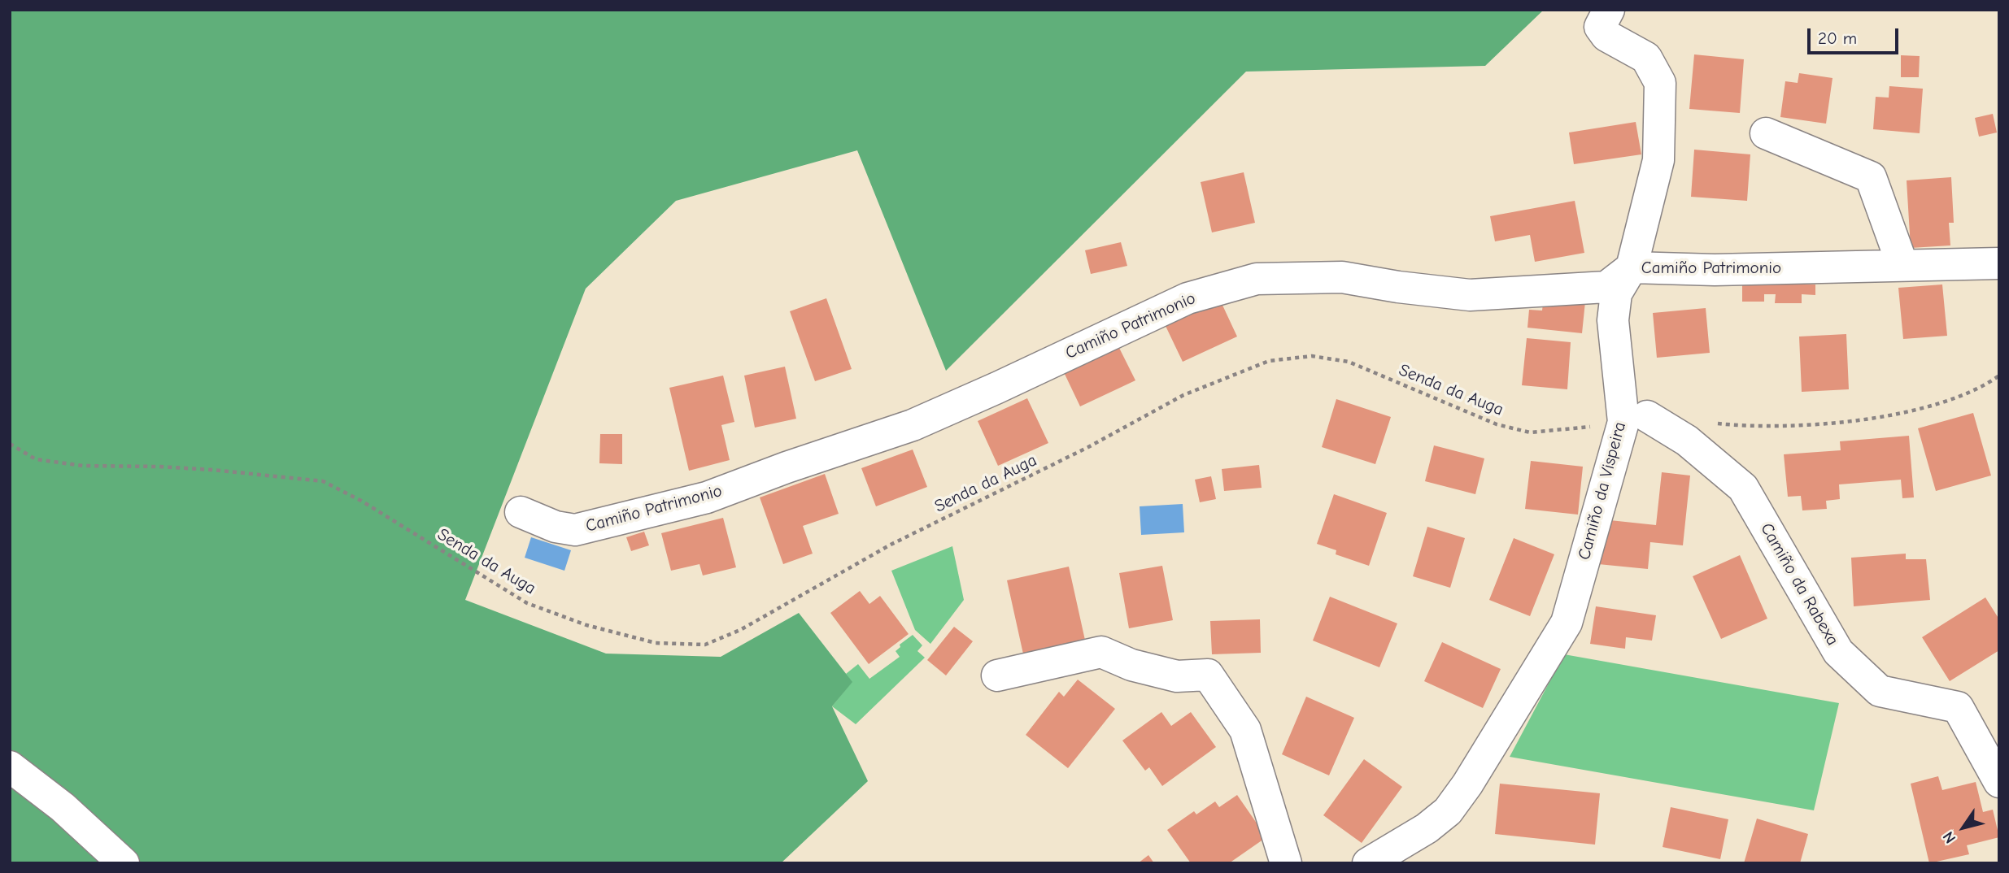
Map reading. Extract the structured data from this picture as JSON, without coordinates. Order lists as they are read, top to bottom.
{
  "streets": {
    "street": ["Camiño Patrimonio", "Camiño da Vispeira", "Camiño da Rabexa"],
    "path": ["Senda da Auga"]
  },
  "crossings": [
    ["Camiño Patrimonio", "Camiño da Vispeira"],
    ["Senda da Auga", "Camiño da Vispeira"],
    ["Senda da Auga", "Camiño da Rabexa"],
    ["Camiño da Vispeira", "Camiño da Rabexa"]
  ],
  "scale_bar": "20 m",
  "north": "bottom left"
}
